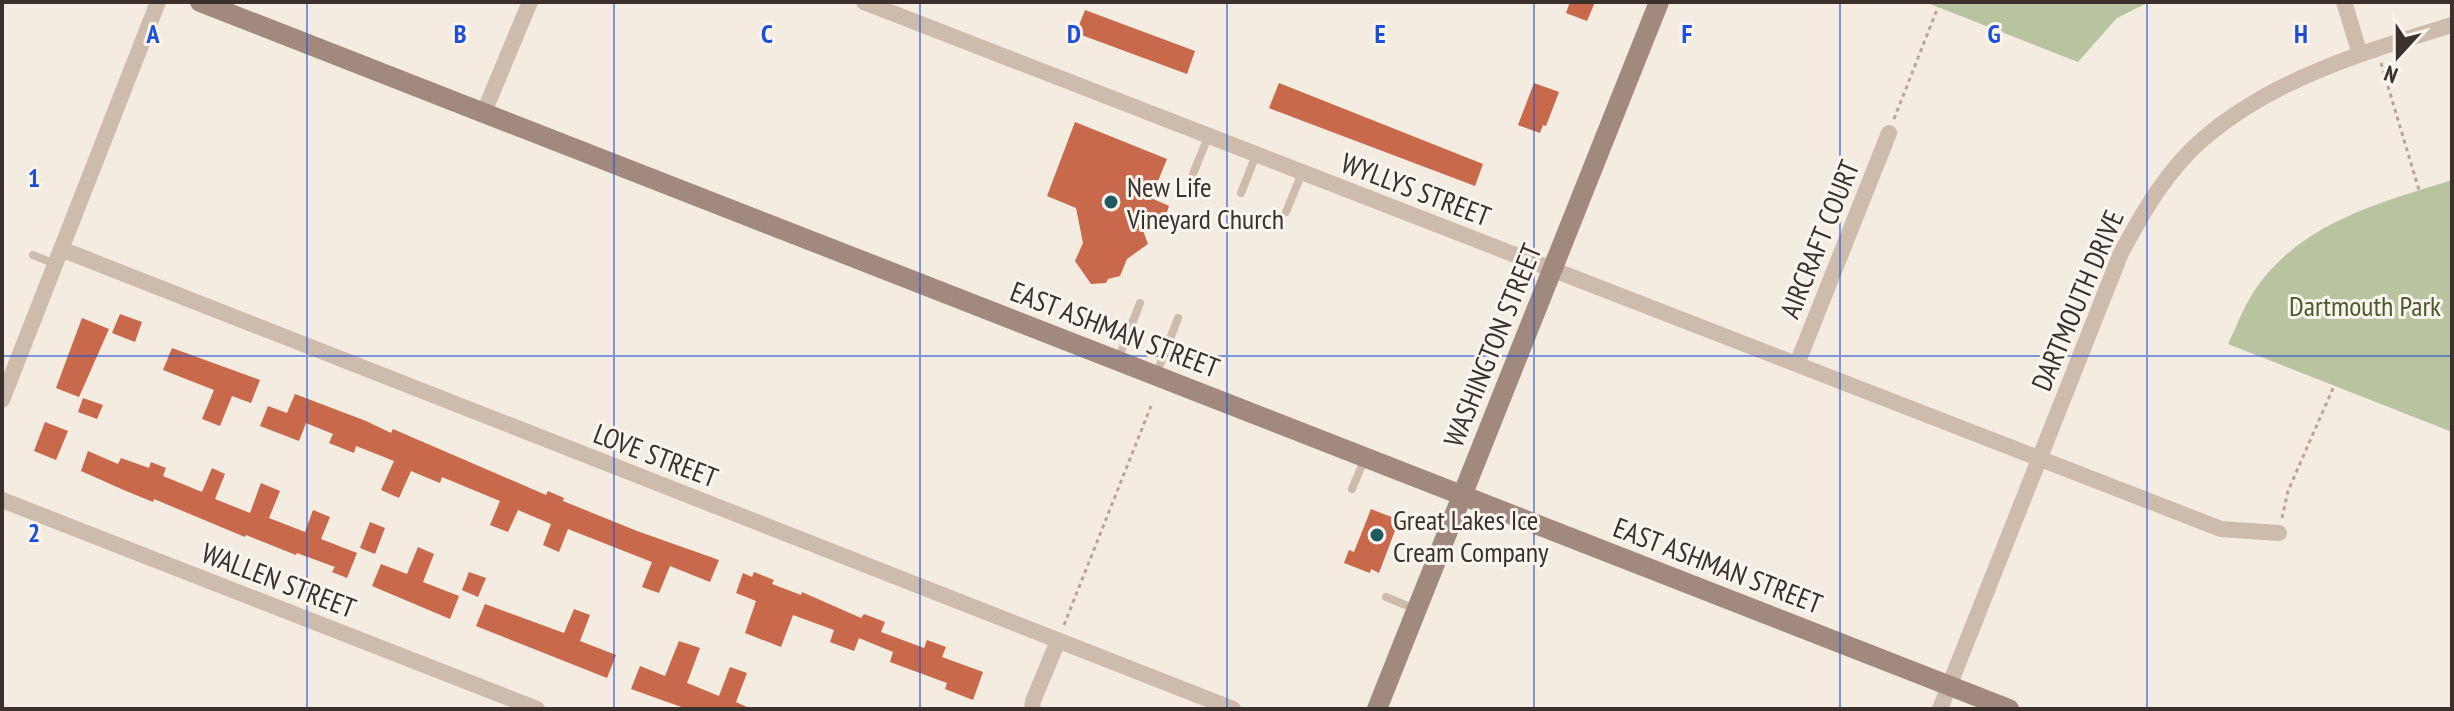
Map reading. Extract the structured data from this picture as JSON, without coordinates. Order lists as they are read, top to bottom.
{
  "streets": {
    "street": [
      "WYLLYS STREET",
      "AIRCRAFT COURT",
      "DARTMOUTH DRIVE",
      "EAST ASHMAN STREET",
      "WASHINGTON STREET",
      "LOVE STREET",
      "WALLEN STREET"
    ]
  },
  "crossings": [
    ["WYLLYS STREET", "AIRCRAFT COURT"],
    ["WYLLYS STREET", "DARTMOUTH DRIVE"],
    ["WYLLYS STREET", "WASHINGTON STREET"],
    ["DARTMOUTH DRIVE", "EAST ASHMAN STREET"],
    ["EAST ASHMAN STREET", "WASHINGTON STREET"]
  ],
  "parks": ["Dartmouth Park"],
  "places": ["New Life Vineyard Church", "Great Lakes Ice Cream Company"],
  "north": "bottom",
  "grid": {
    "columns": [
      "A",
      "B",
      "C",
      "D",
      "E",
      "F",
      "G",
      "H"
    ],
    "rows": ["1", "2"]
  }
}
